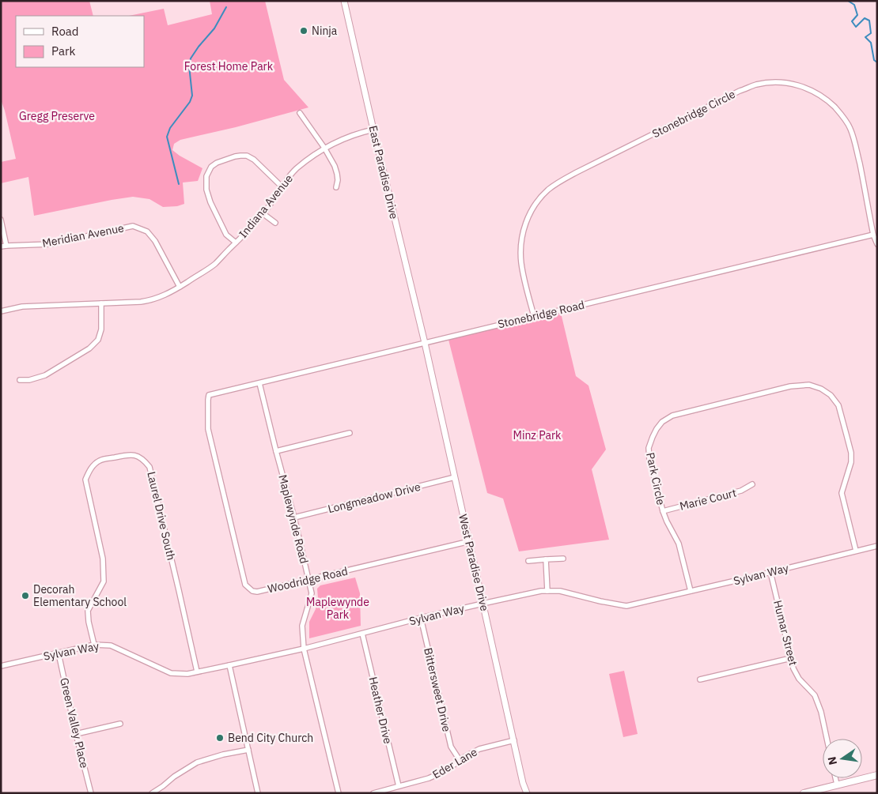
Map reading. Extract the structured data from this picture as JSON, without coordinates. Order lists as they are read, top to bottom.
{
  "streets": {
    "street": [
      "Stonebridge Circle",
      "East Paradise Drive",
      "Indiana Avenue",
      "Meridian Avenue",
      "Stonebridge Road",
      "Park Circle",
      "Longmeadow Drive",
      "Marie Court",
      "Laurel Drive South",
      "Maplewynde Road",
      "West Paradise Drive",
      "Sylvan Way",
      "Woodridge Road",
      "Humar Street",
      "Bittersweet Drive",
      "Heather Drive",
      "Green Valley Place",
      "Eder Lane"
    ]
  },
  "crossings": [
    ["Stonebridge Circle", "Stonebridge Road"],
    ["East Paradise Drive", "Indiana Avenue"],
    ["East Paradise Drive", "Stonebridge Road"],
    ["East Paradise Drive", "West Paradise Drive"],
    ["Indiana Avenue", "Meridian Avenue"],
    ["Stonebridge Road", "Maplewynde Road"],
    ["Stonebridge Road", "West Paradise Drive"],
    ["Stonebridge Road", "Woodridge Road"],
    ["Park Circle", "Marie Court"],
    ["Park Circle", "Sylvan Way"],
    ["Longmeadow Drive", "Maplewynde Road"],
    ["Longmeadow Drive", "West Paradise Drive"],
    ["Laurel Drive South", "Sylvan Way"],
    ["Maplewynde Road", "Sylvan Way"],
    ["Maplewynde Road", "Woodridge Road"],
    ["West Paradise Drive", "Sylvan Way"],
    ["West Paradise Drive", "Woodridge Road"],
    ["West Paradise Drive", "Eder Lane"],
    ["Sylvan Way", "Humar Street"],
    ["Sylvan Way", "Bittersweet Drive"],
    ["Sylvan Way", "Heather Drive"],
    ["Sylvan Way", "Green Valley Place"],
    ["Bittersweet Drive", "Eder Lane"],
    ["Heather Drive", "Eder Lane"]
  ],
  "parks": [
    "Forest Home Park",
    "Gregg Preserve",
    "Minz Park",
    "Maplewynde Park"
  ],
  "places": ["Ninja", "Decorah Elementary School", "Bend City Church"],
  "legend": ["Road", "Park"],
  "north": "left"
}
